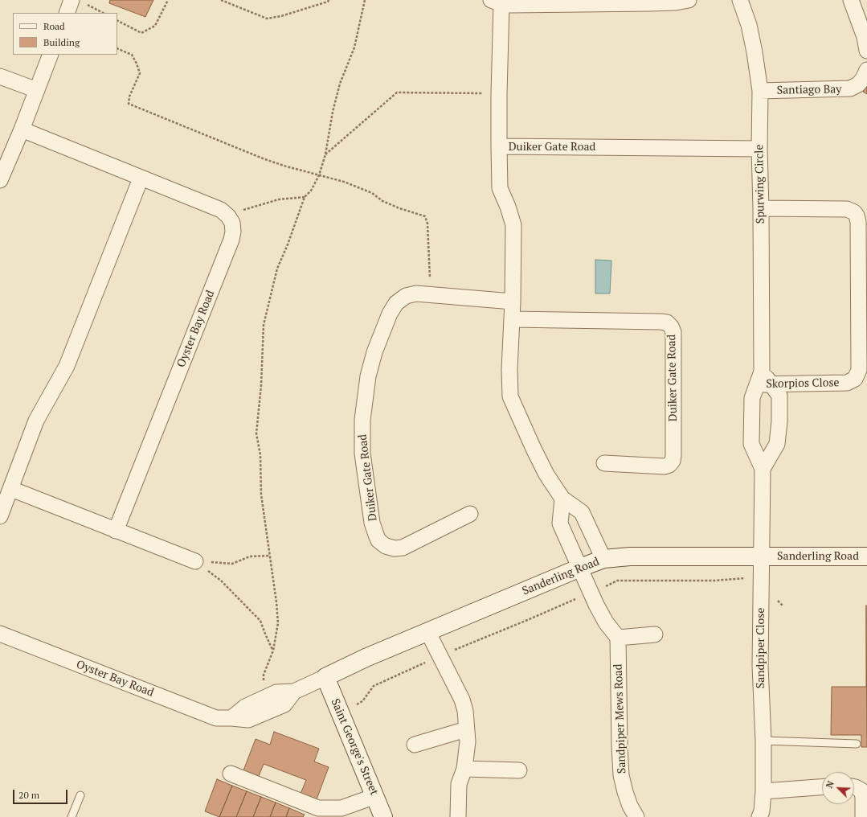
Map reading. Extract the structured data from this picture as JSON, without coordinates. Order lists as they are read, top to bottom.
{
  "streets": {
    "street": [
      "Santiago Bay",
      "Duiker Gate Road",
      "Spurwing Circle",
      "Oyster Bay Road",
      "Skorpios Close",
      "Sanderling Road",
      "Sandpiper Close",
      "Sandpiper Mews Road",
      "Saint George's Street"
    ]
  },
  "crossings": [
    ["Santiago Bay", "Spurwing Circle"],
    ["Duiker Gate Road", "Spurwing Circle"],
    ["Duiker Gate Road", "Sanderling Road"],
    ["Spurwing Circle", "Skorpios Close"],
    ["Spurwing Circle", "Sanderling Road"],
    ["Spurwing Circle", "Sandpiper Close"],
    ["Oyster Bay Road", "Sanderling Road"],
    ["Sanderling Road", "Sandpiper Close"],
    ["Sanderling Road", "Saint George's Street"]
  ],
  "legend": ["Road", "Building"],
  "scale_bar": "20 m",
  "north": "top left"
}
